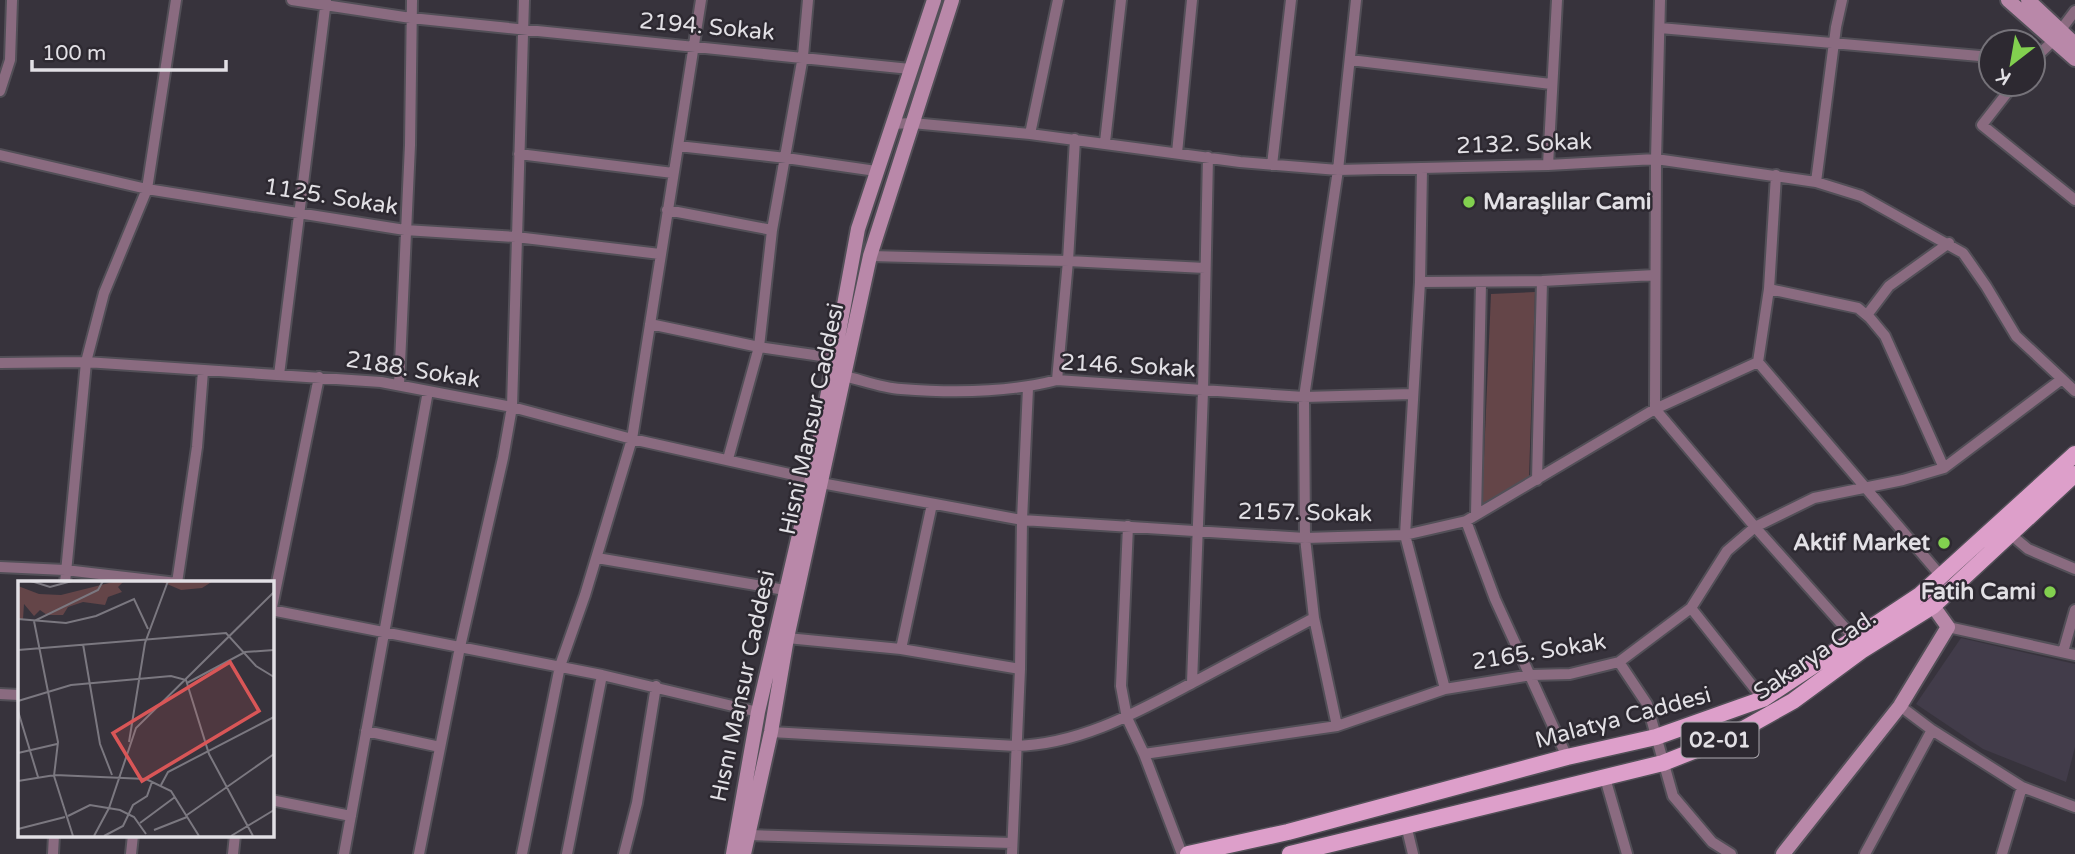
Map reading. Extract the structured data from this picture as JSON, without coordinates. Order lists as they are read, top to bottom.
{
  "streets": {
    "main road": [
      "Hisni Mansur Caddesi",
      "Sakarya Cad.",
      "Hısnı Mansur Caddesi",
      "Malatya Caddesi",
      "02-01"
    ],
    "street": [
      "2194. Sokak",
      "2132. Sokak",
      "1125. Sokak",
      "2146. Sokak",
      "2188. Sokak",
      "2157. Sokak",
      "2165. Sokak"
    ]
  },
  "crossings": [
    ["2194. Sokak", "Hısnı Mansur Caddesi"],
    ["2132. Sokak", "Hisni Mansur Caddesi"],
    ["2132. Sokak", "2165. Sokak"],
    ["2132. Sokak", "Hısnı Mansur Caddesi"],
    ["2146. Sokak", "Hisni Mansur Caddesi"],
    ["2188. Sokak", "Hisni Mansur Caddesi"],
    ["2188. Sokak", "2157. Sokak"],
    ["2188. Sokak", "Hısnı Mansur Caddesi"],
    ["Hisni Mansur Caddesi", "2157. Sokak"],
    ["Hisni Mansur Caddesi", "Hısnı Mansur Caddesi"],
    ["2157. Sokak", "Hısnı Mansur Caddesi"]
  ],
  "places": ["Maraşlılar Cami", "Aktif Market", "Fatih Cami"],
  "scale_bar": "100 m",
  "north": "bottom left"
}
